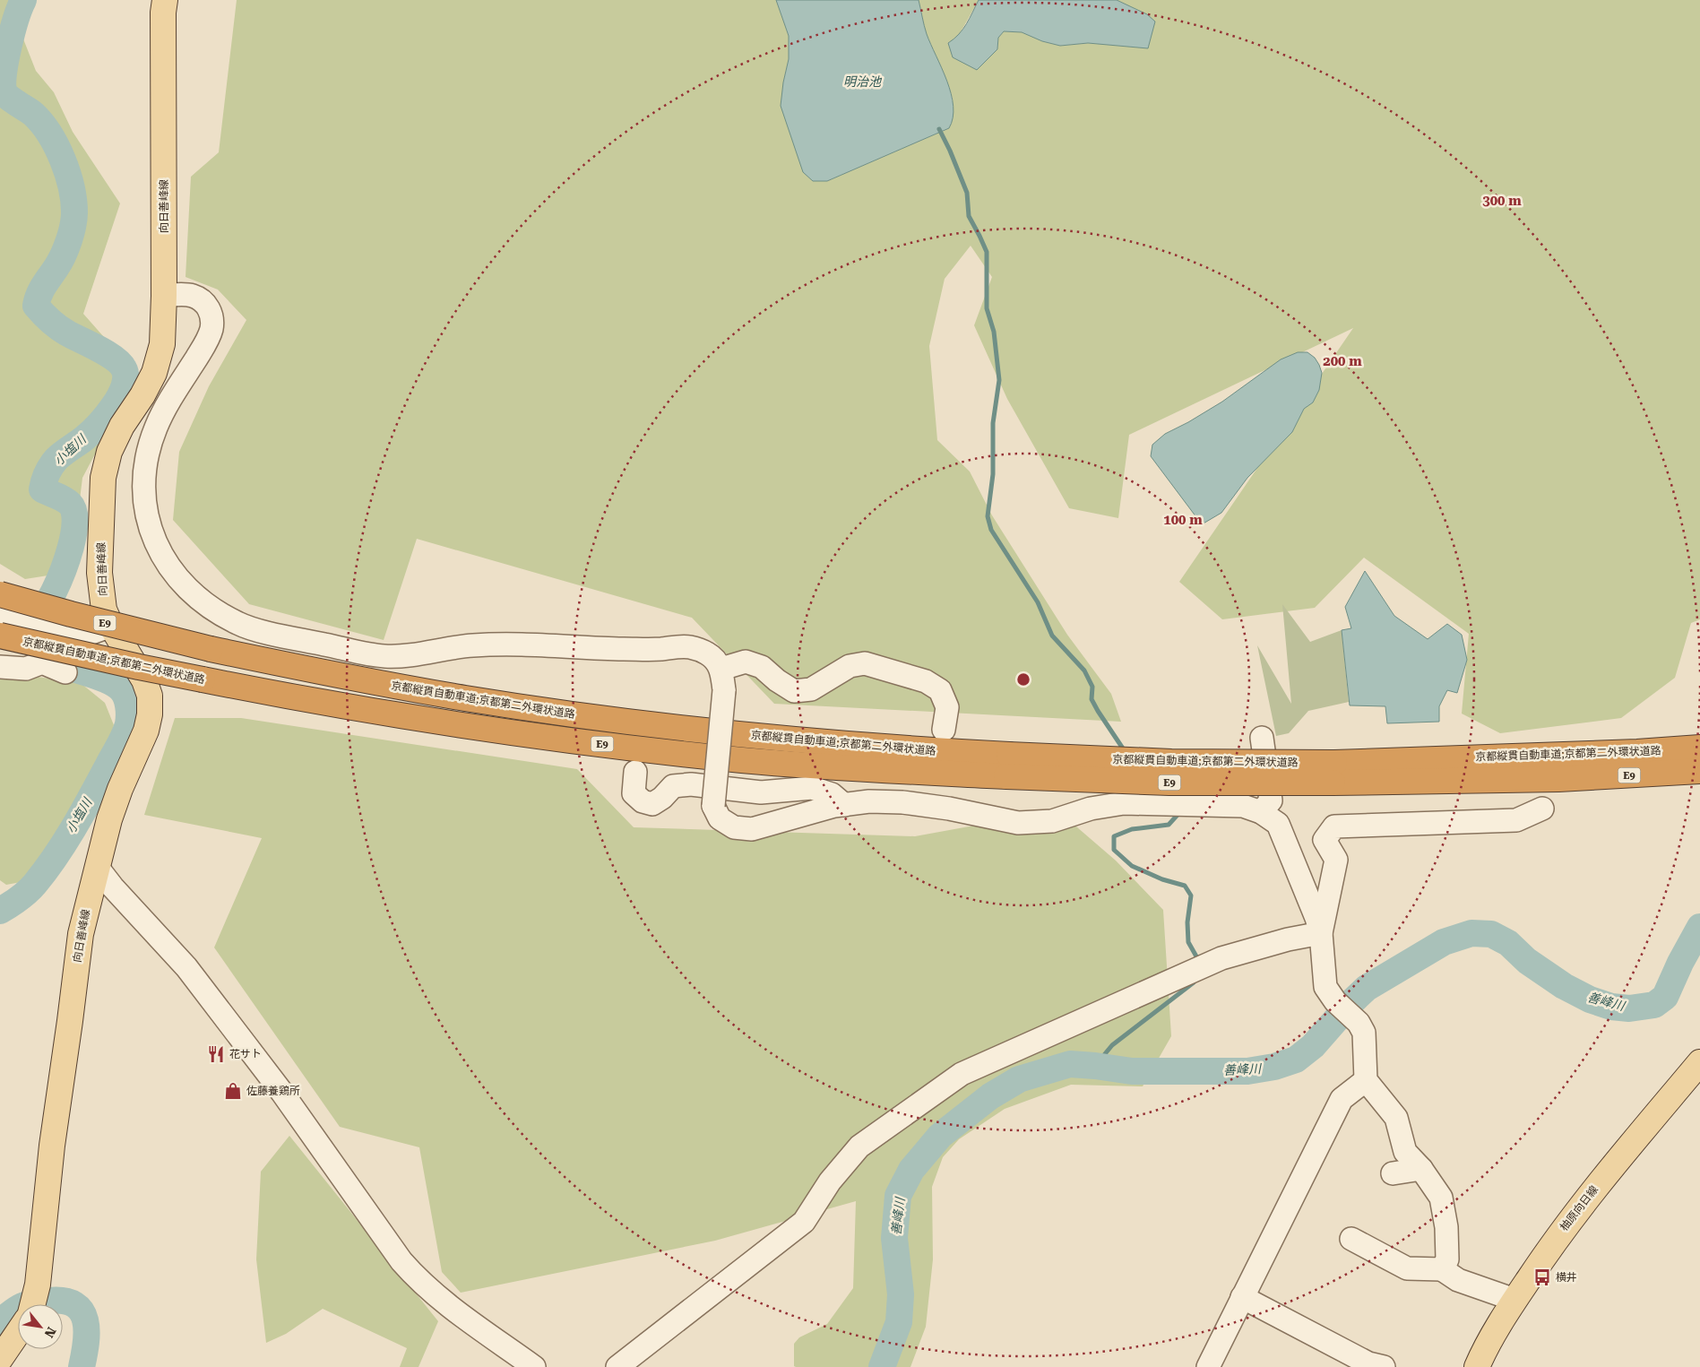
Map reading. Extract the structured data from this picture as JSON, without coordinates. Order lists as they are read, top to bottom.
{
  "streets": {
    "highway": ["E9", "京都縦貫自動車道;京都第二外環状道路"],
    "main road": ["向日善峰線", "柚原向日線"]
  },
  "water": ["明治池", "小塩川", "善峰川"],
  "places": {
    "restaurant": ["花サト"],
    "shop": ["佐藤養鶏所"],
    "bus stop": ["横井"]
  },
  "north": "bottom right",
  "rings": ["300 m", "200 m", "100 m"]
}
